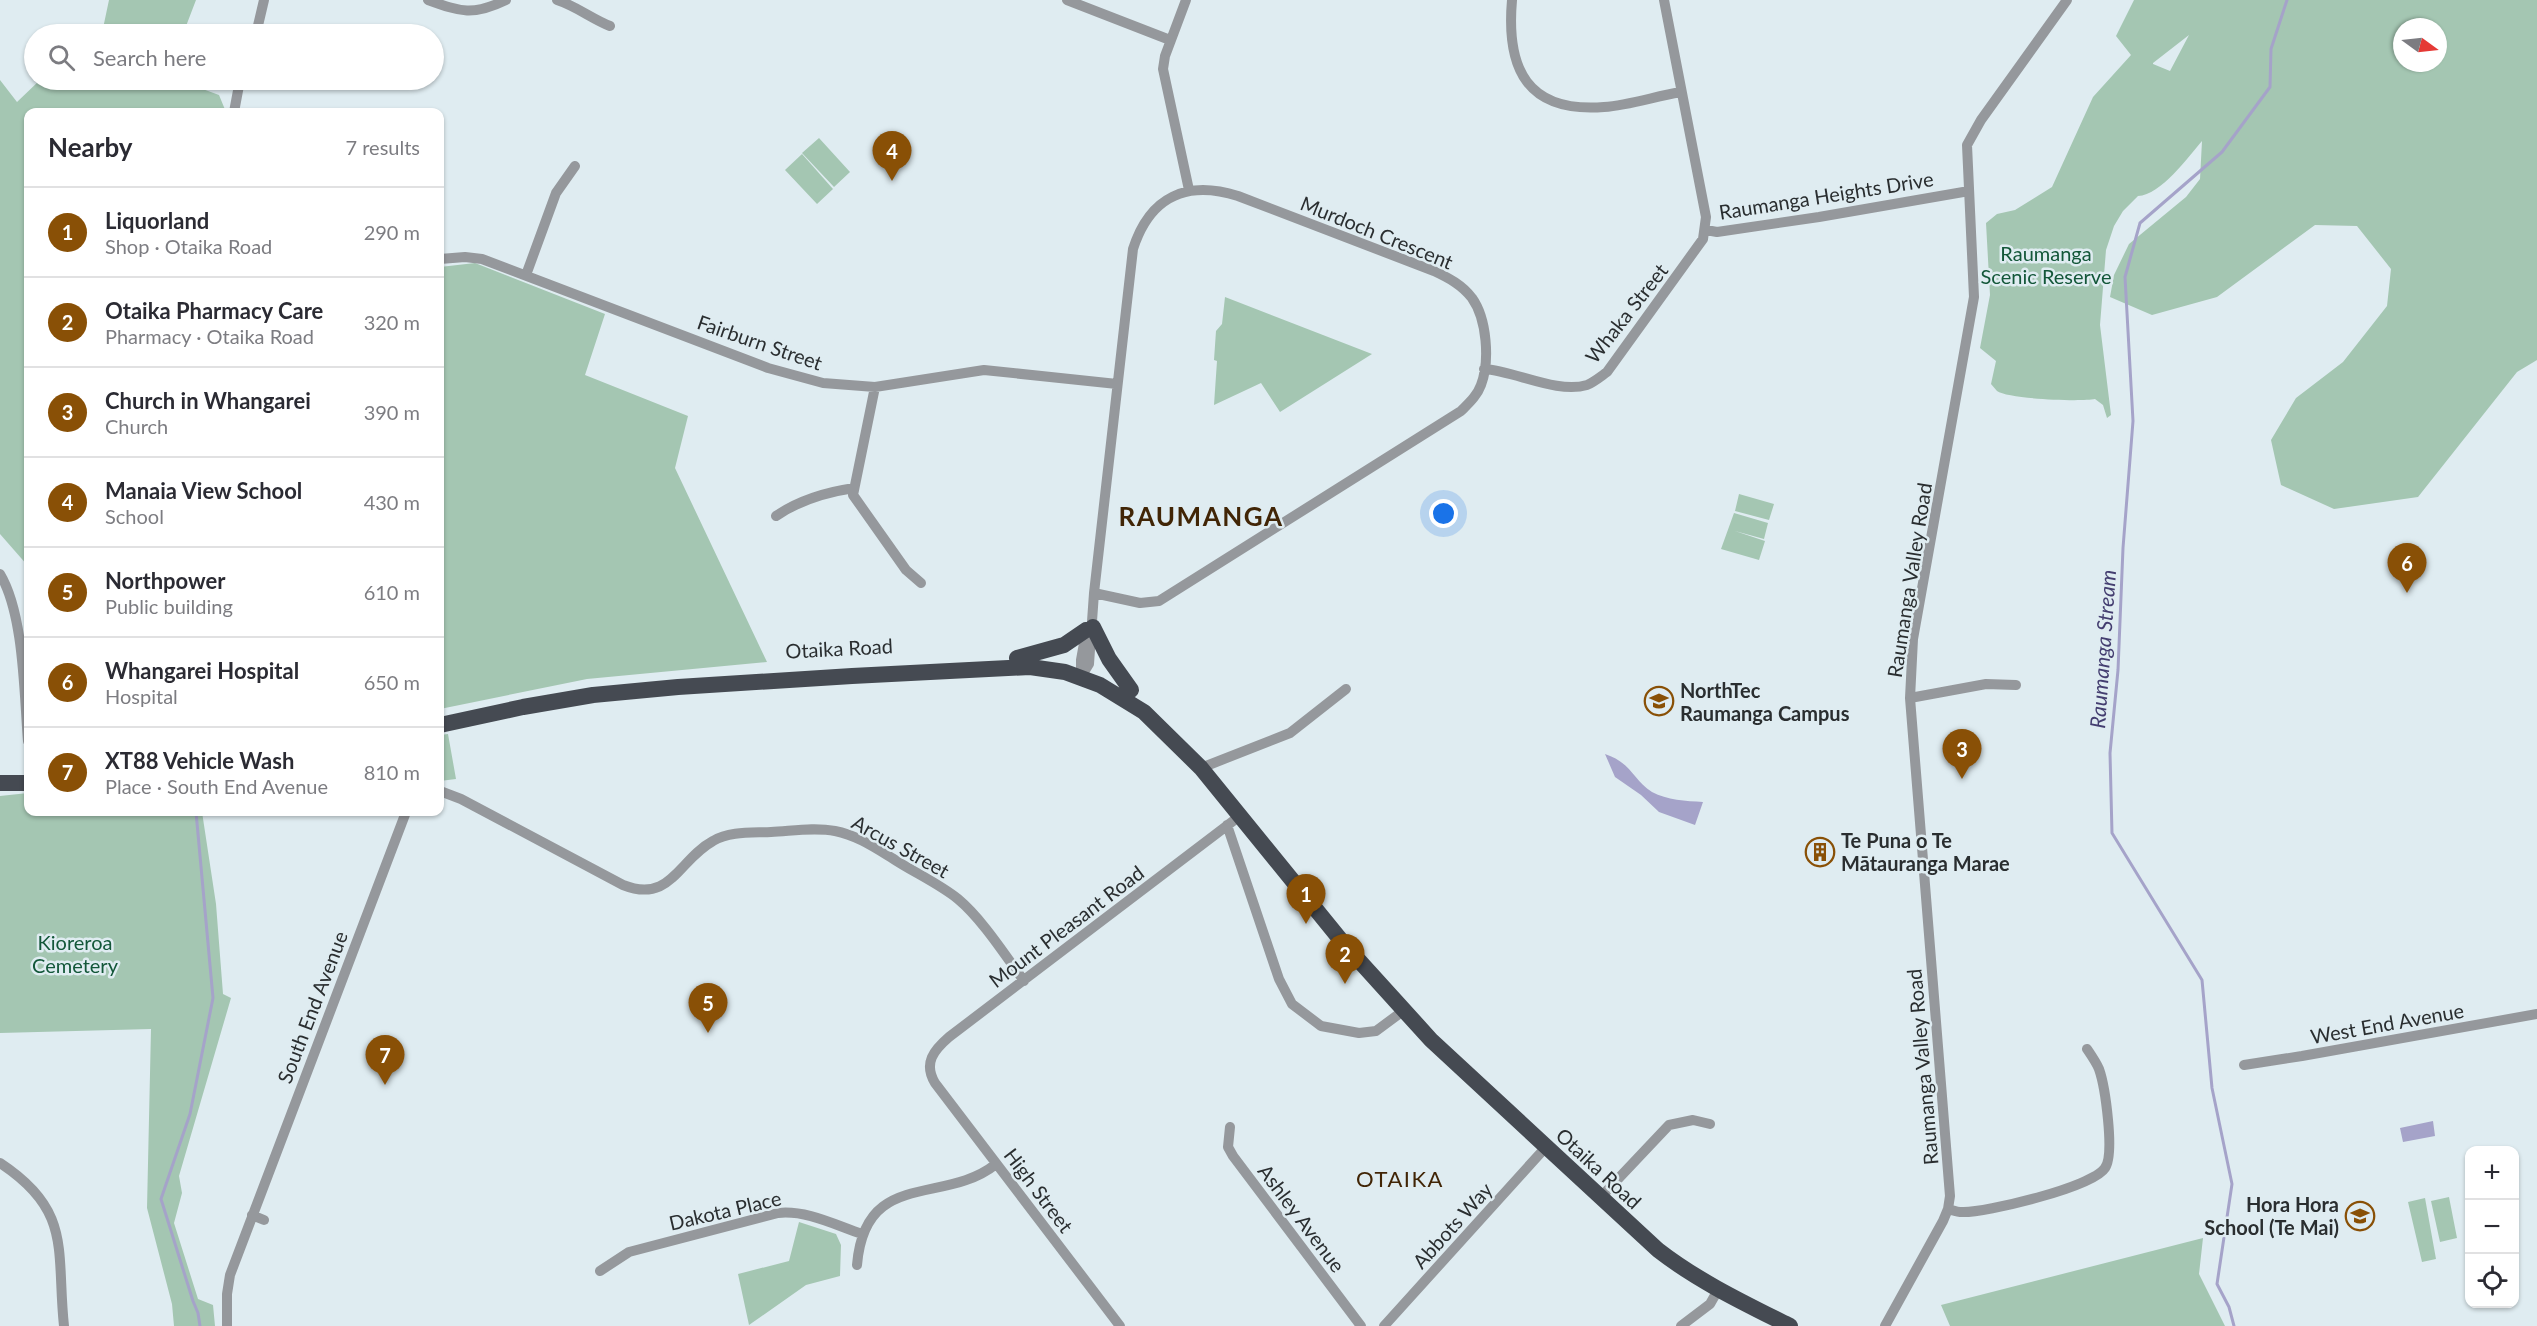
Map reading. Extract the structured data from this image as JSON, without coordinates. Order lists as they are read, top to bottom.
{
  "streets": {
    "highway": ["Otaika Road"],
    "street": [
      "Raumanga Heights Drive",
      "Murdoch Crescent",
      "Whaka Street",
      "Fairburn Street",
      "Raumanga Valley Road",
      "Arcus Street",
      "Mount Pleasant Road",
      "South End Avenue",
      "West End Avenue",
      "High Street",
      "Dakota Place",
      "Ashley Avenue",
      "Abbots Way"
    ]
  },
  "crossings": [
    ["Raumanga Heights Drive", "Whaka Street"],
    ["Raumanga Heights Drive", "Raumanga Valley Road"],
    ["Murdoch Crescent", "Whaka Street"],
    ["Murdoch Crescent", "Fairburn Street"],
    ["Murdoch Crescent", "Otaika Road"],
    ["Otaika Road", "Mount Pleasant Road"],
    ["Otaika Road", "Abbots Way"],
    ["Arcus Street", "Mount Pleasant Road"],
    ["Mount Pleasant Road", "High Street"]
  ],
  "districts": ["RAUMANGA", "OTAIKA"],
  "water": ["Raumanga Stream"],
  "parks": ["Raumanga Scenic Reserve", "Kioreroa Cemetery"],
  "places": {
    "school or university": ["NorthTec Raumanga Campus", "Hora Hora School (Te Mai)"],
    "building": ["Te Puna o Te Mātauranga Marae"]
  },
  "north": "right",
  "page": {
    "search": "Search here",
    "heading": ["Nearby", "7 results"],
    "pins": [
      "4",
      "6",
      "3",
      "1",
      "2",
      "5",
      "7"
    ],
    "list": [
      {
        "mark": "1",
        "name": "Liquorland",
        "note": "Shop · Otaika Road",
        "value": "290 m"
      },
      {
        "mark": "2",
        "name": "Otaika Pharmacy Care",
        "note": "Pharmacy · Otaika Road",
        "value": "320 m"
      },
      {
        "mark": "3",
        "name": "Church in Whangarei",
        "note": "Church",
        "value": "390 m"
      },
      {
        "mark": "4",
        "name": "Manaia View School",
        "note": "School",
        "value": "430 m"
      },
      {
        "mark": "5",
        "name": "Northpower",
        "note": "Public building",
        "value": "610 m"
      },
      {
        "mark": "6",
        "name": "Whangarei Hospital",
        "note": "Hospital",
        "value": "650 m"
      },
      {
        "mark": "7",
        "name": "XT88 Vehicle Wash",
        "note": "Place · South End Avenue",
        "value": "810 m"
      }
    ],
    "map_buttons": ["+", "−"]
  }
}
